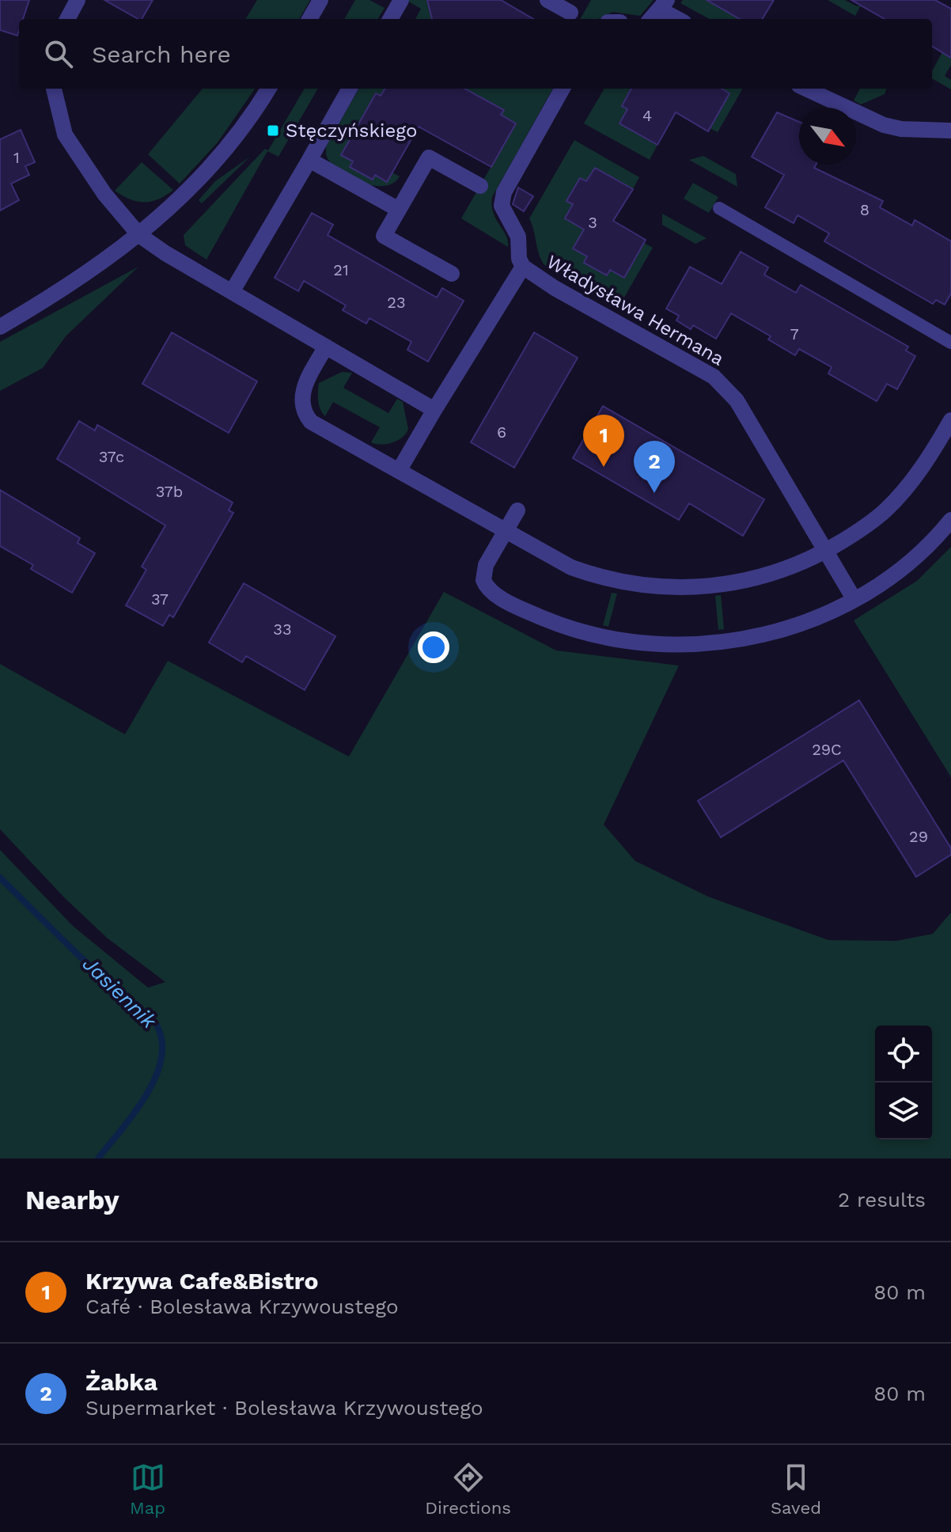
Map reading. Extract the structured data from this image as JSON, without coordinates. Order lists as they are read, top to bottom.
{
  "streets": {
    "street": ["Władysława Hermana"]
  },
  "water": ["Jasiennik"],
  "places": {
    "transit": ["Stęczyńskiego"]
  },
  "house_numbers": [
    "4",
    "1",
    "8",
    "3",
    "21",
    "23",
    "7",
    "6",
    "37c",
    "37b",
    "37",
    "33",
    "29C",
    "29"
  ],
  "north": "bottom right",
  "page": {
    "search": "Search here",
    "pins": ["1", "2"],
    "heading": ["Nearby", "2 results"],
    "list": [
      {
        "mark": "1",
        "name": "Krzywa Cafe&Bistro",
        "note": "Café · Bolesława Krzywoustego",
        "value": "80 m"
      },
      {
        "mark": "2",
        "name": "Żabka",
        "note": "Supermarket · Bolesława Krzywoustego",
        "value": "80 m"
      }
    ],
    "nav": ["Map", "Directions", "Saved"]
  }
}
